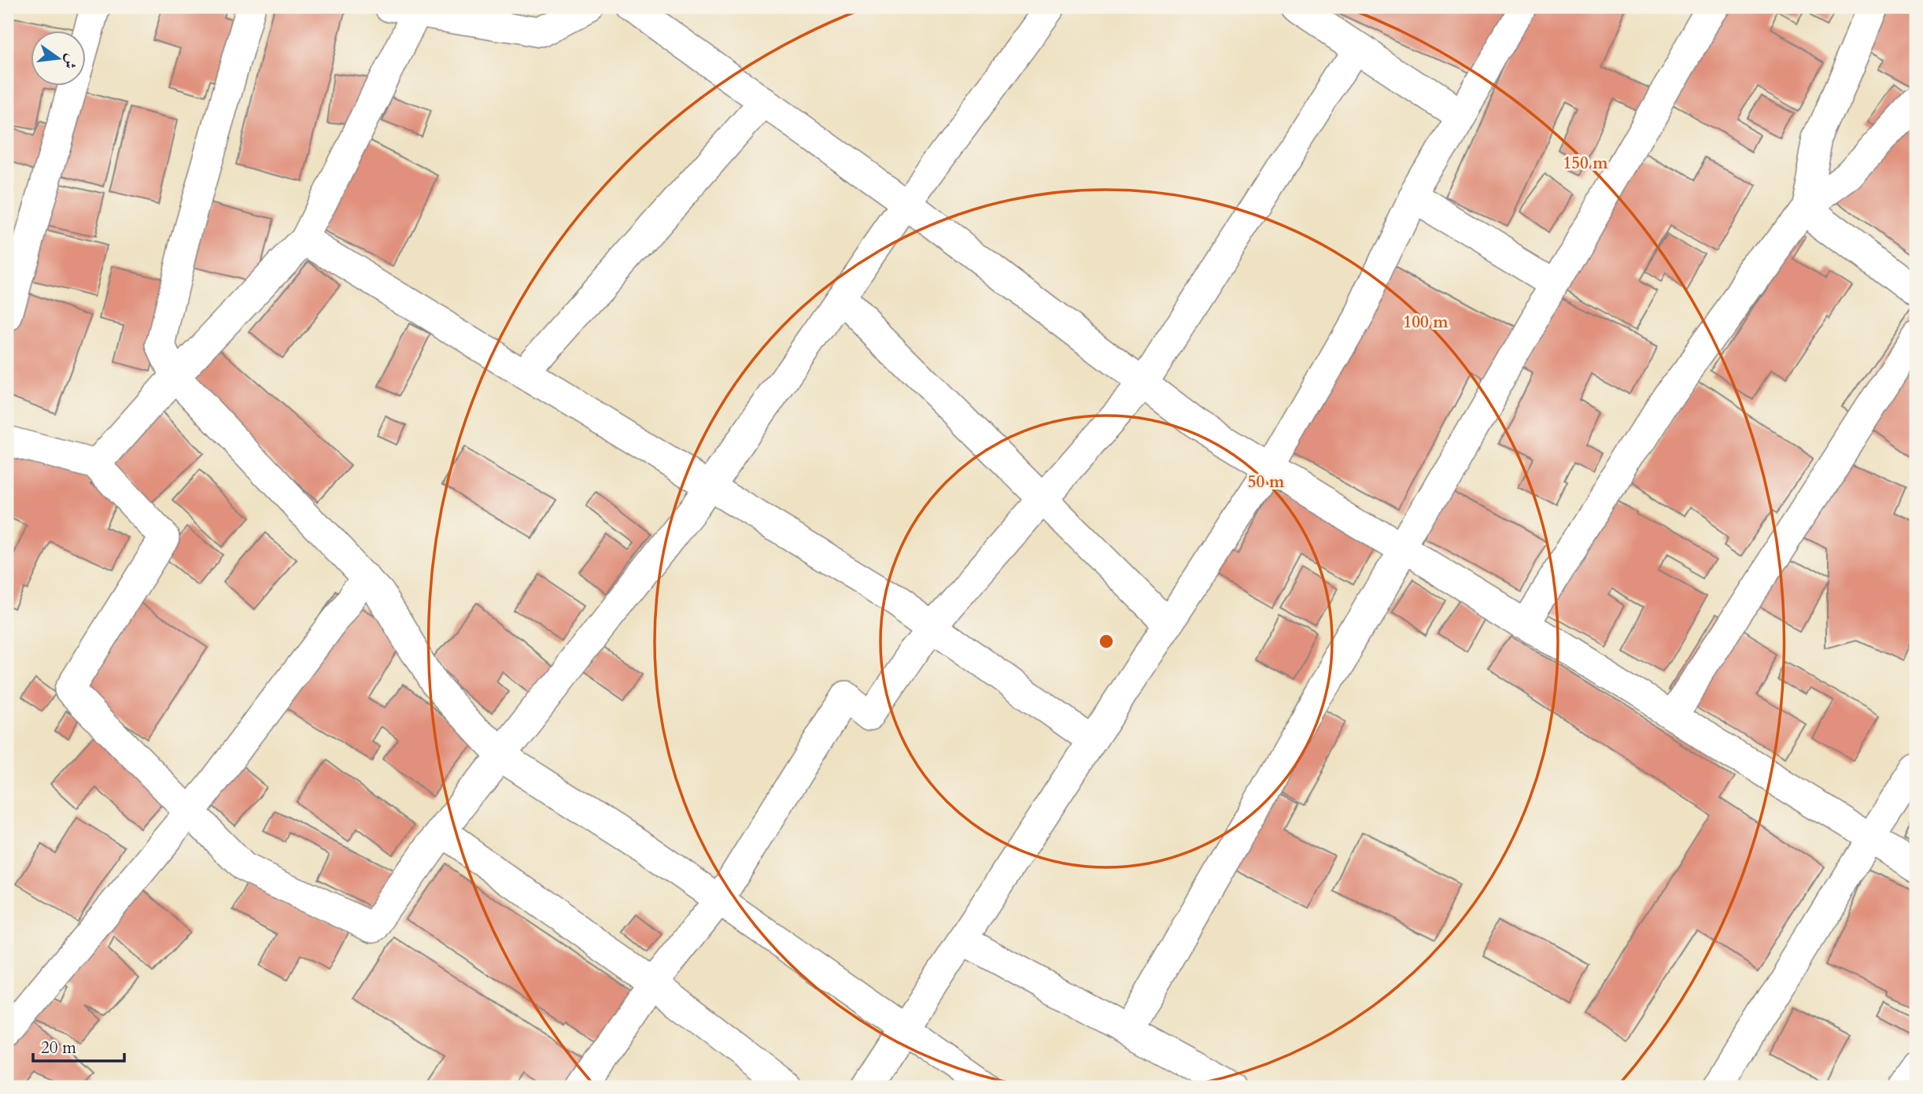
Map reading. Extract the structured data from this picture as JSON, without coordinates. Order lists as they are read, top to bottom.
{
  "scale_bar": "20 m",
  "north": "right",
  "rings": ["150 m", "100 m", "50 m"]
}
